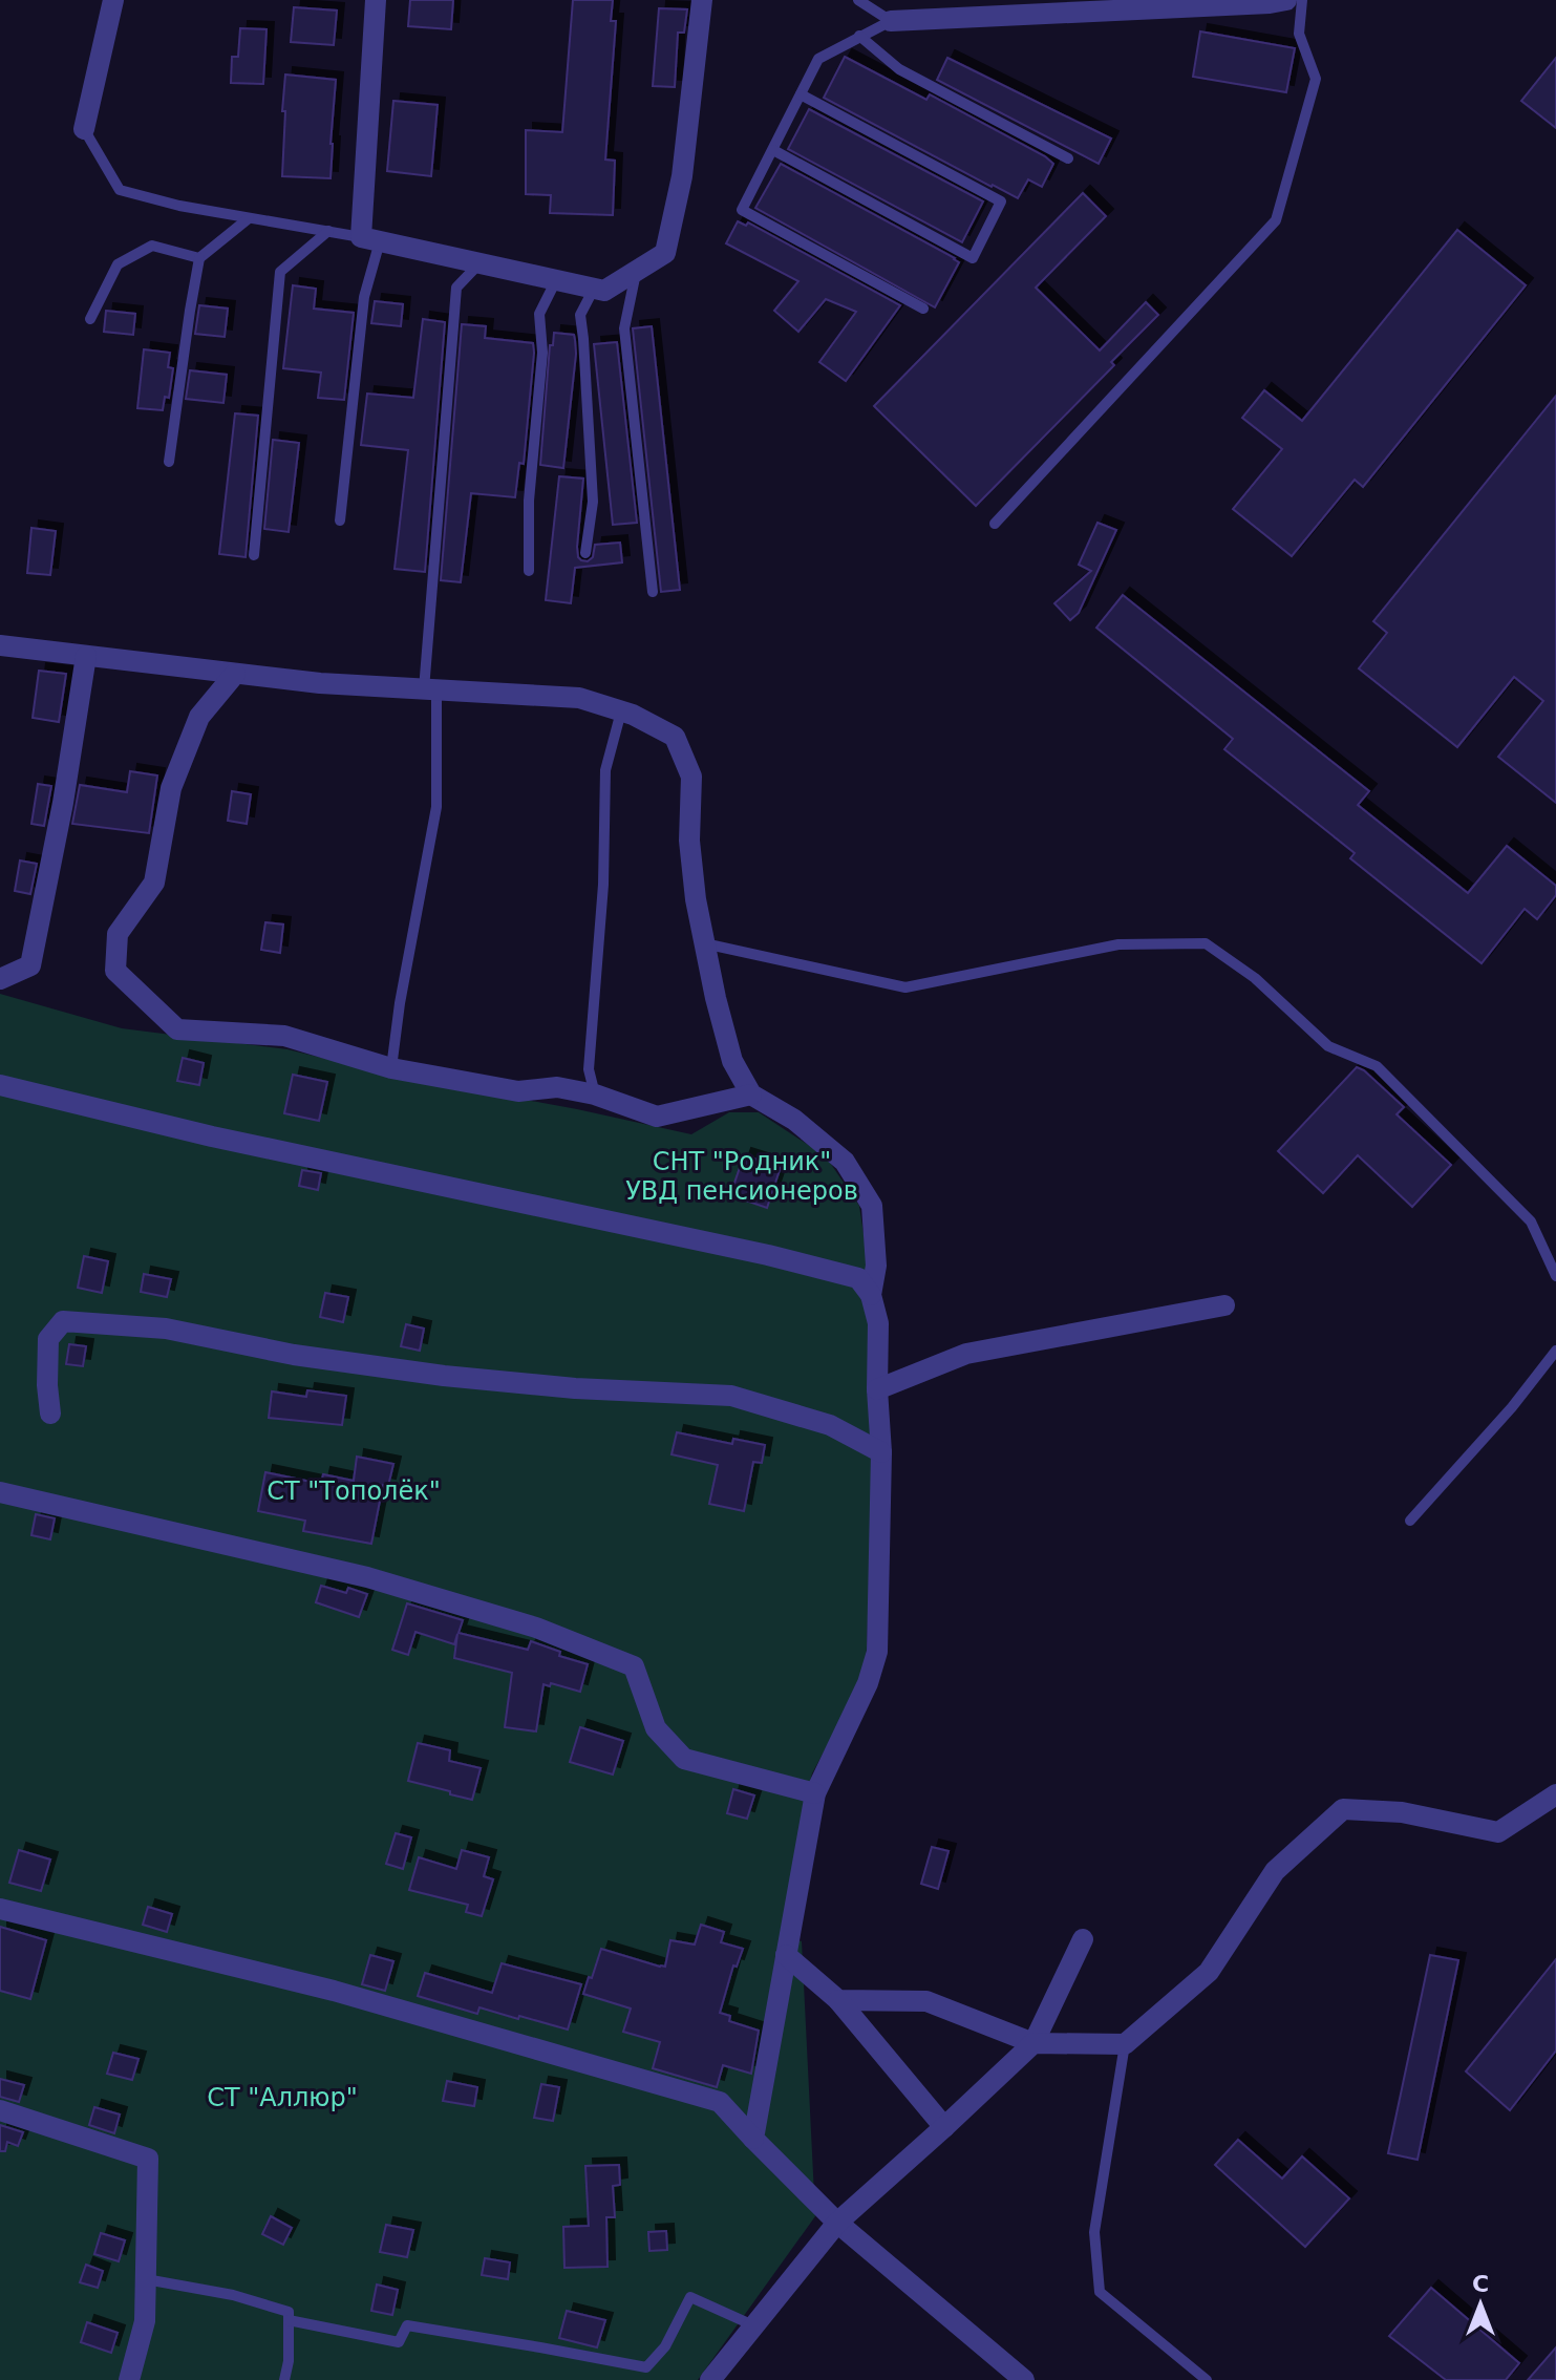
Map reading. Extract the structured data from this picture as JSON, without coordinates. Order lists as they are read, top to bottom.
{
  "parks": ["СНТ \"Родник\" УВД пенсионеров", "СТ \"Тополёк\"", "СТ \"Аллюр\""],
  "north": "top"
}
